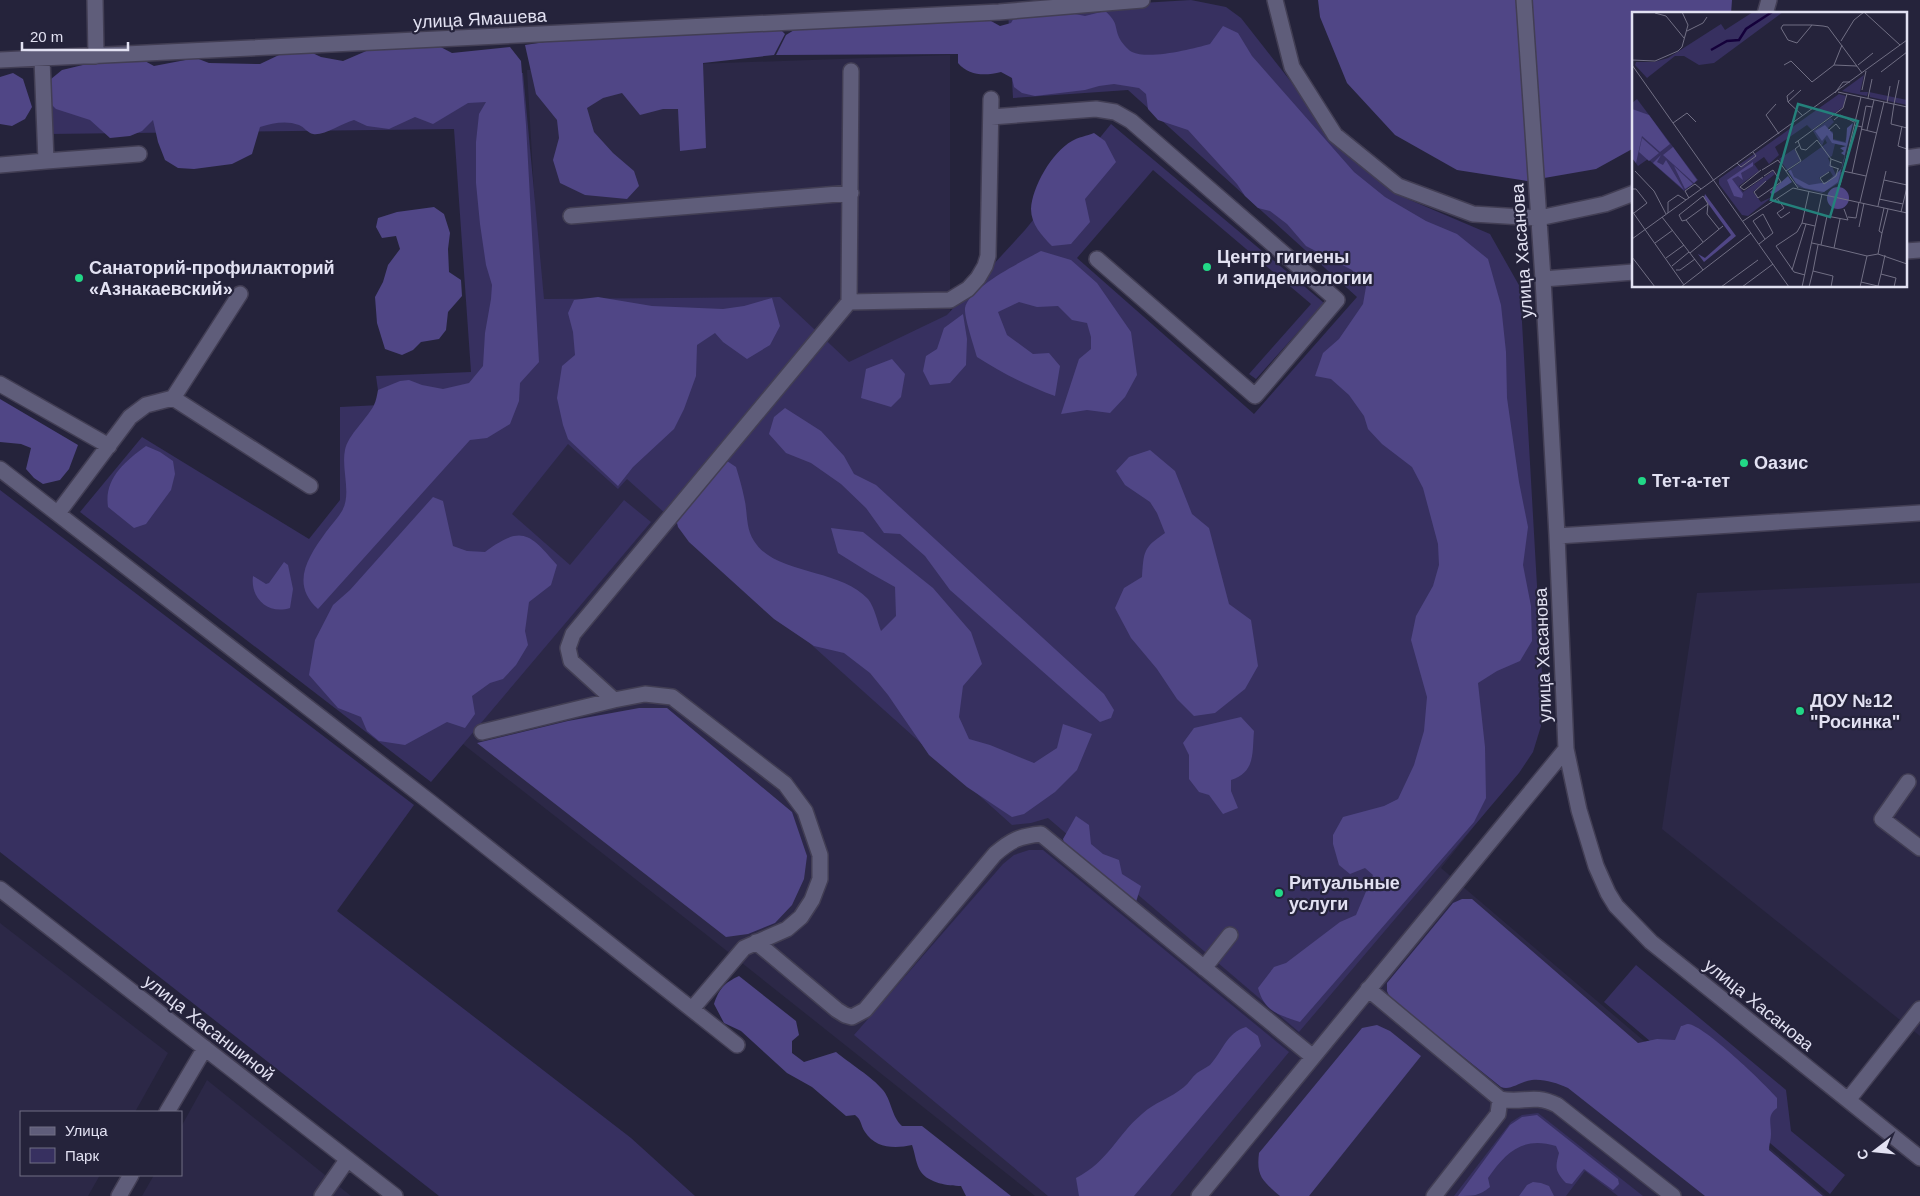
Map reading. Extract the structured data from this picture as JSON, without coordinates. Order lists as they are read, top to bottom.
{
  "streets": {
    "street": ["улица Ямашева", "улица Хасанова", "улица Хасаншиной"]
  },
  "places": [
    "Центр гигиены и эпидемиологии",
    "Санаторий-профилакторий «Азнакаевский»",
    "Оазис",
    "Тет-а-тет",
    "ДОУ №12 \"Росинка\"",
    "Ритуальные услуги"
  ],
  "legend": ["Улица", "Парк"],
  "scale_bar": "20 m",
  "north": "left"
}
